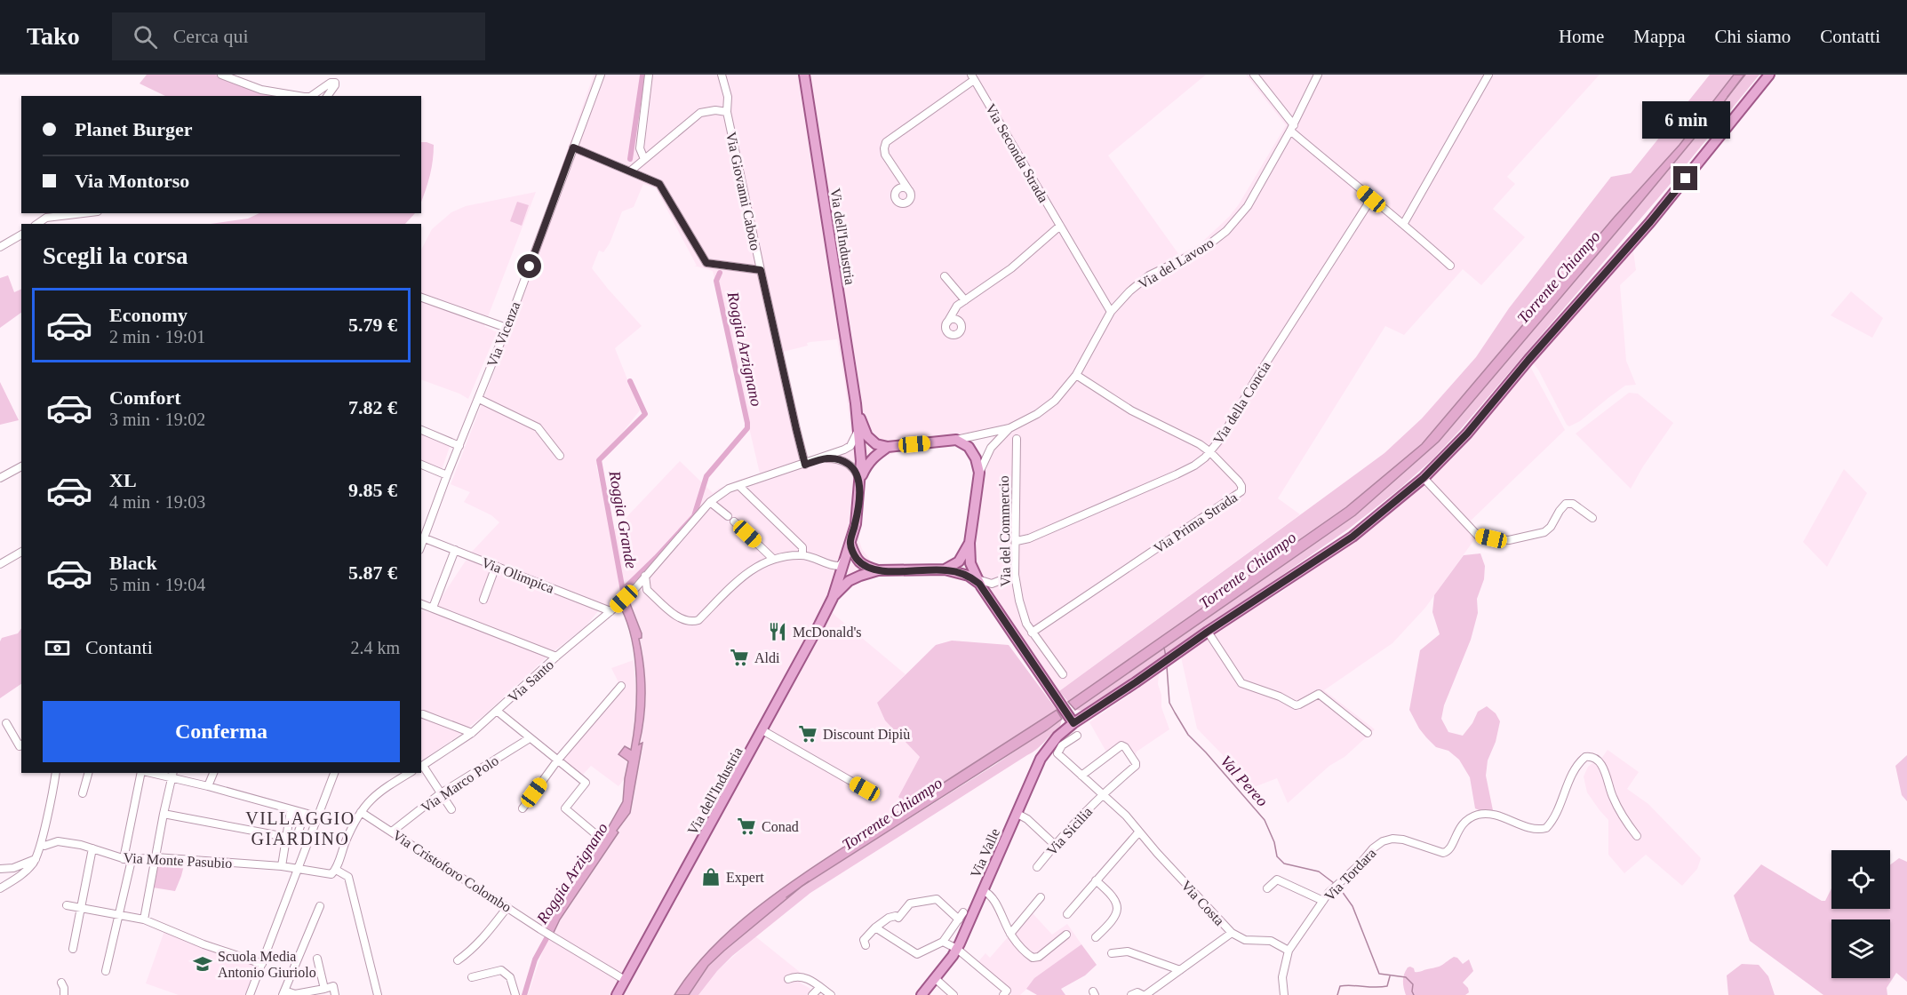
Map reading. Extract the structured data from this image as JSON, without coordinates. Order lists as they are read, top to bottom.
{
  "streets": {
    "main road": ["Via dell'Industria", "Via del Commercio", "Via Valle"],
    "street": [
      "Via Seconda Strada",
      "Via Giovanni Caboto",
      "Via del Lavoro",
      "Via Vicenza",
      "Via della Concia",
      "Via Prima Strada",
      "Via Olimpica",
      "Via Santo",
      "Via Marco Polo",
      "Via Sicilia",
      "Via Monte Pasubio",
      "Via Cristoforo Colombo",
      "Via Tordara",
      "Via Costa"
    ]
  },
  "crossings": [
    ["Via Seconda Strada", "Via del Lavoro"],
    ["Via Giovanni Caboto", "Via Santo"],
    ["Via dell'Industria", "Via del Lavoro"],
    ["Via dell'Industria", "Via del Commercio"],
    ["Via dell'Industria", "Via Santo"],
    ["Via dell'Industria", "Via Cristoforo Colombo"],
    ["Via del Lavoro", "Via Prima Strada"],
    ["Via del Lavoro", "Via del Commercio"],
    ["Via Vicenza", "Via Olimpica"],
    ["Via della Concia", "Via Prima Strada"],
    ["Via della Concia", "Via del Commercio"],
    ["Via Prima Strada", "Via del Commercio"],
    ["Via del Commercio", "Via Valle"],
    ["Via Olimpica", "Via Santo"],
    ["Via Marco Polo", "Via Cristoforo Colombo"],
    ["Via Sicilia", "Via Costa"],
    ["Via Tordara", "Via Costa"]
  ],
  "districts": ["VILLAGGIO GIARDINO"],
  "water": [
    "Torrente Chiampo",
    "Roggia Arzignano",
    "Roggia Grande",
    "Val Pereo"
  ],
  "places": {
    "restaurant": ["McDonald's"],
    "supermarket": ["Aldi", "Discount Dipiù", "Conad"],
    "shop": ["Expert"],
    "school or university": ["Scuola Media Antonio Giuriolo"]
  },
  "page": {
    "header": "Tako",
    "search": "Cerca qui",
    "nav": [
      "Home",
      "Mappa",
      "Chi siamo",
      "Contatti"
    ],
    "banner": ["Planet Burger", "Via Montorso"],
    "bubble": "6 min",
    "heading": "Scegli la corsa",
    "list": [
      {
        "name": "Economy",
        "note": "2 min · 19:01",
        "value": "5.79 €"
      },
      {
        "name": "Comfort",
        "note": "3 min · 19:02",
        "value": "7.82 €"
      },
      {
        "name": "XL",
        "note": "4 min · 19:03",
        "value": "9.85 €"
      },
      {
        "name": "Black",
        "note": "5 min · 19:04",
        "value": "5.87 €"
      }
    ],
    "pay": ["Contanti", "2.4 km"],
    "buttons": "Conferma"
  }
}
